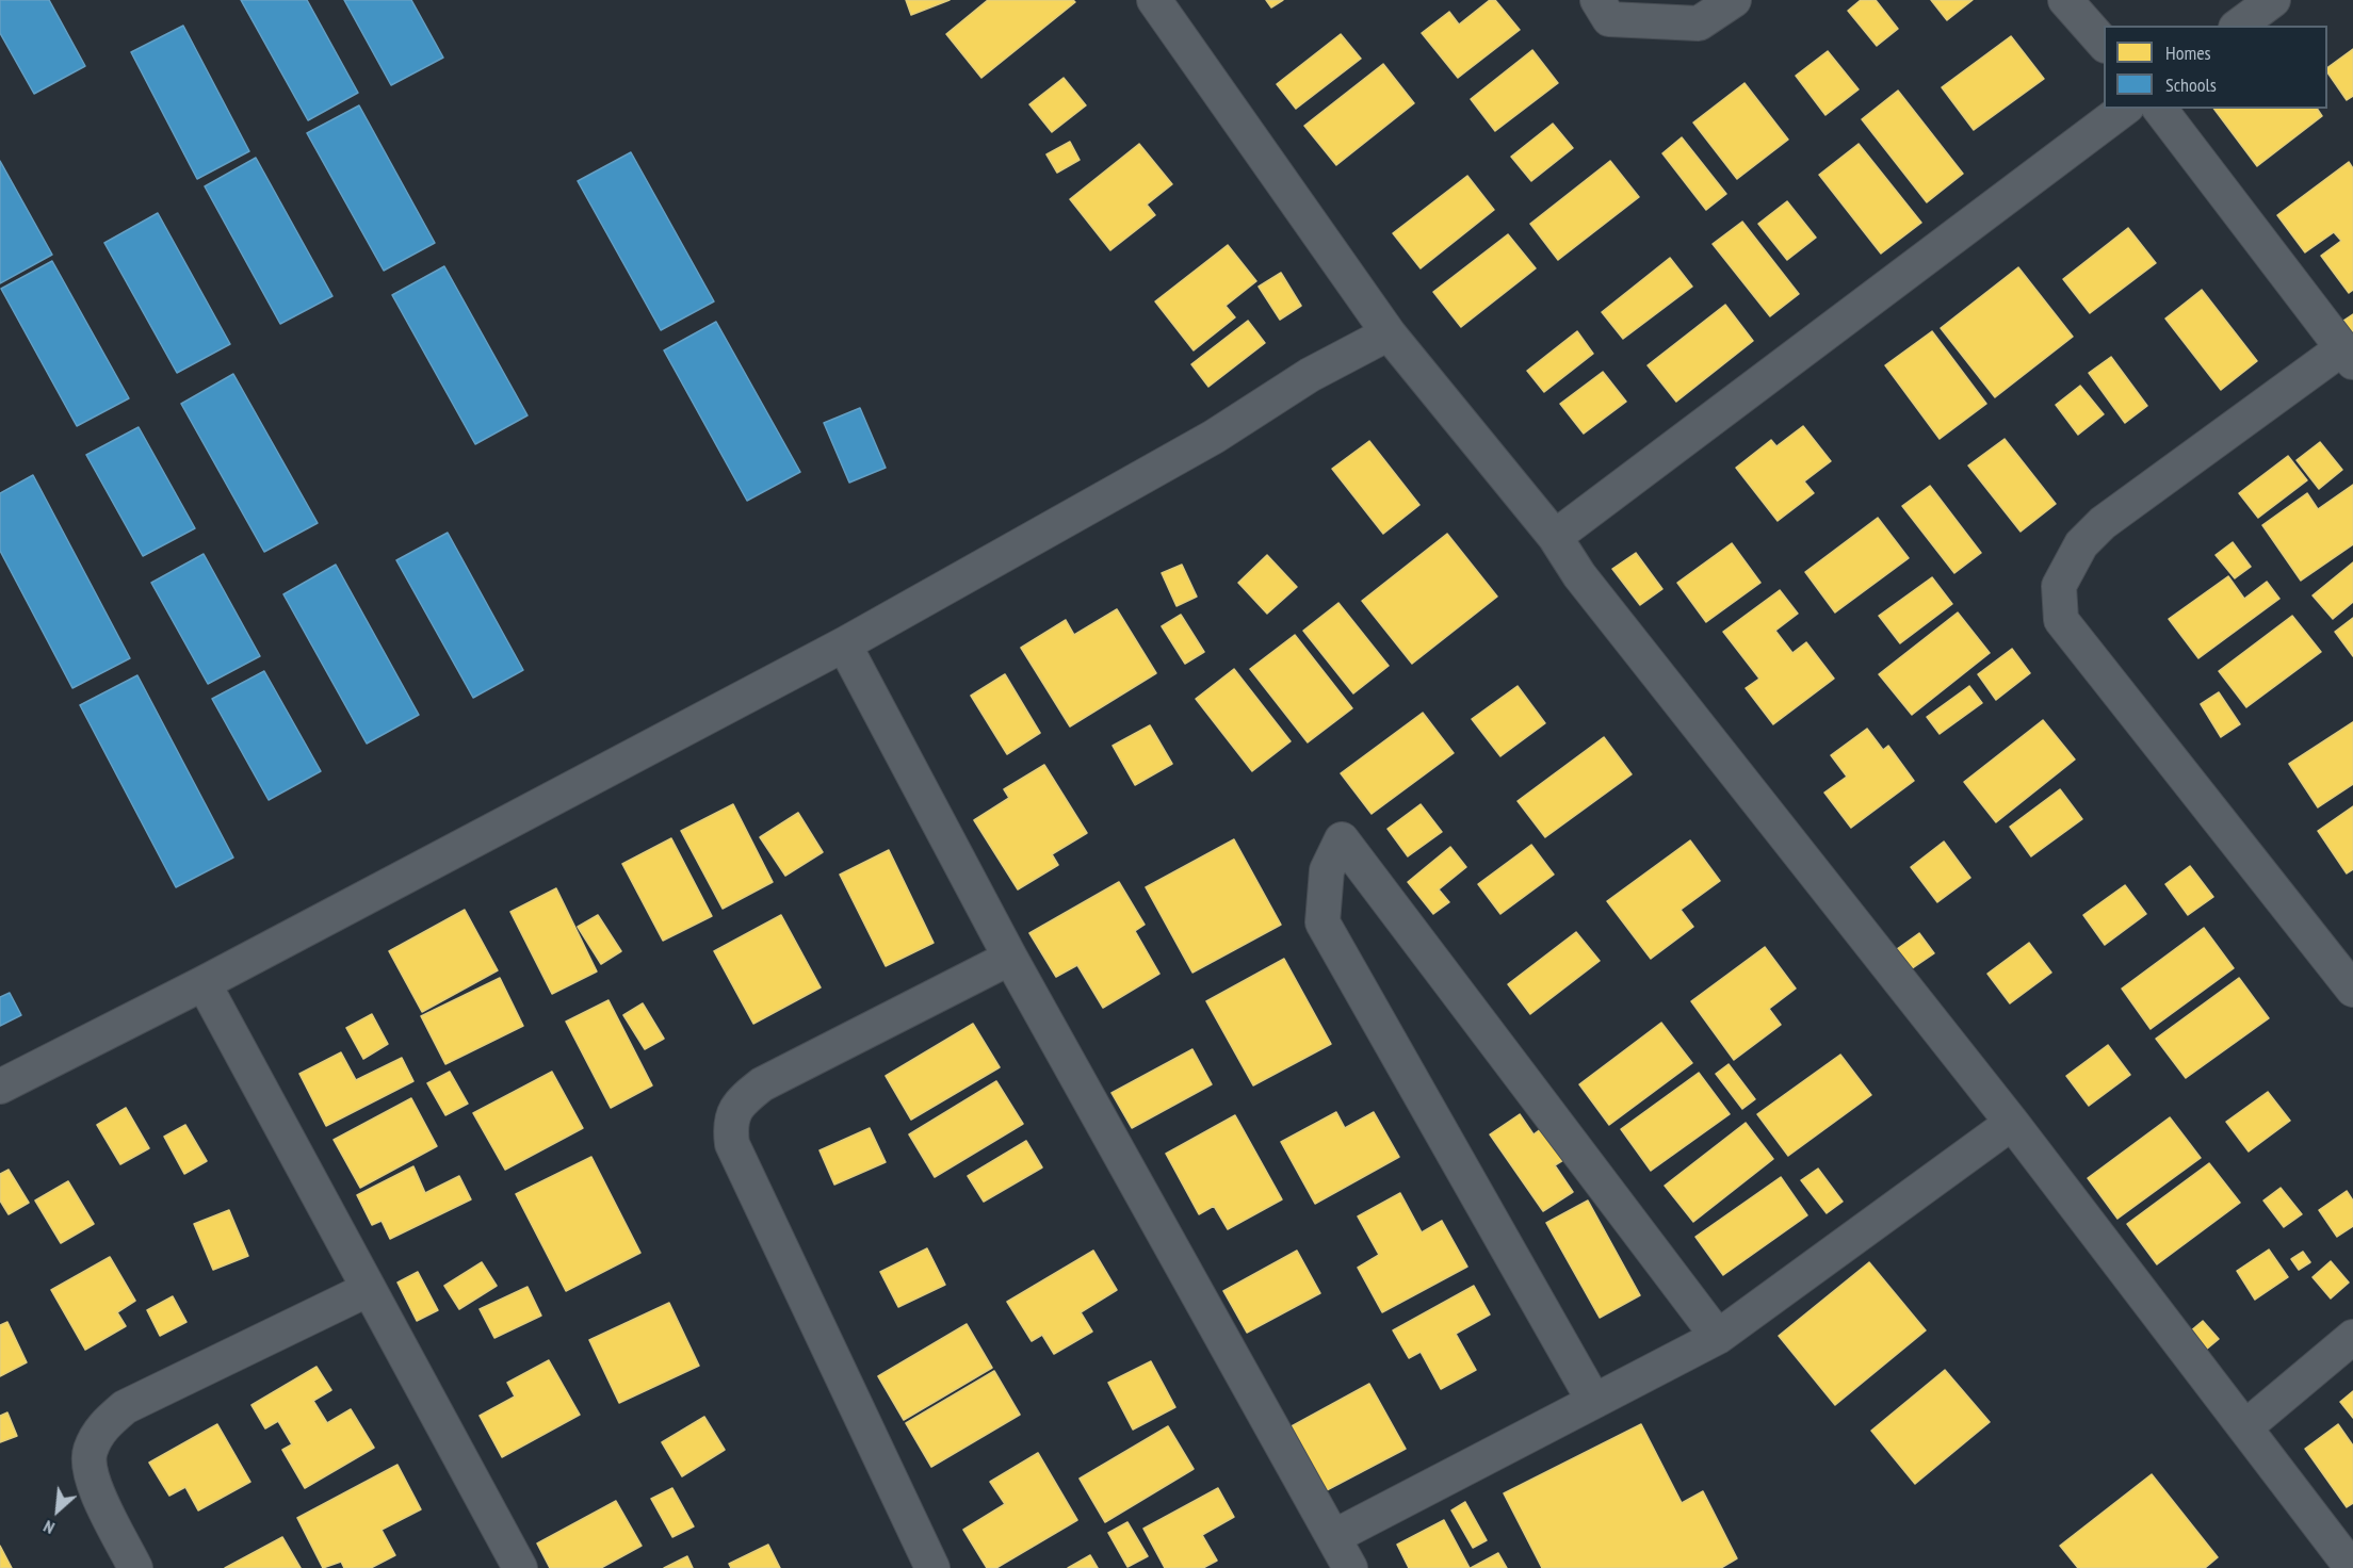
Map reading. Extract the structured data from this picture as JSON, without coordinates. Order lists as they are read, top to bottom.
{
  "legend": ["Homes", "Schools"],
  "north": "bottom left"
}
